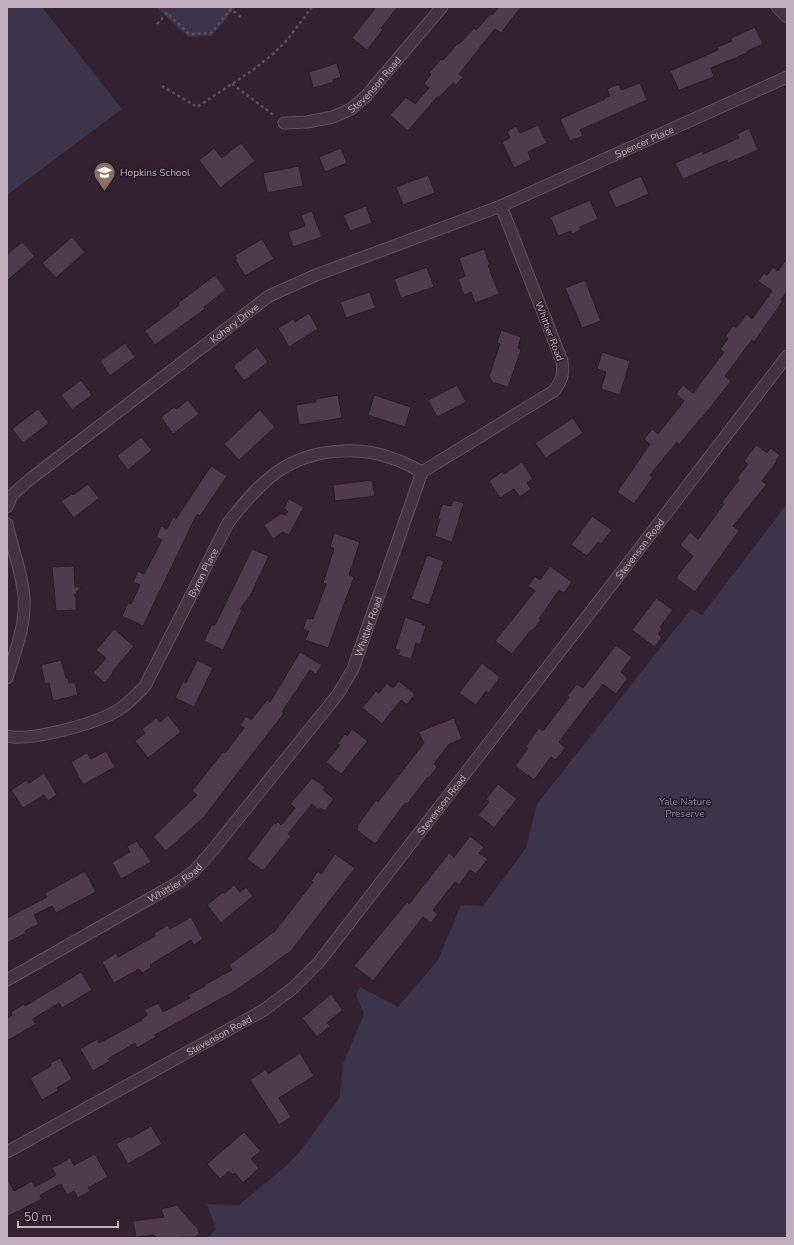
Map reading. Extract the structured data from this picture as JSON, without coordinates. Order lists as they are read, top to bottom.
{
  "streets": {
    "street": [
      "Stevenson Road",
      "Spencer Place",
      "Kohary Drive",
      "Whittier Road",
      "Byron Place"
    ]
  },
  "crossings": [
    ["Spencer Place", "Kohary Drive"],
    ["Spencer Place", "Whittier Road"],
    ["Kohary Drive", "Whittier Road"],
    ["Whittier Road", "Byron Place"]
  ],
  "parks": ["Yale Nature Preserve"],
  "places": {
    "school or university": ["Hopkins School"]
  },
  "scale_bar": "50 m"
}
